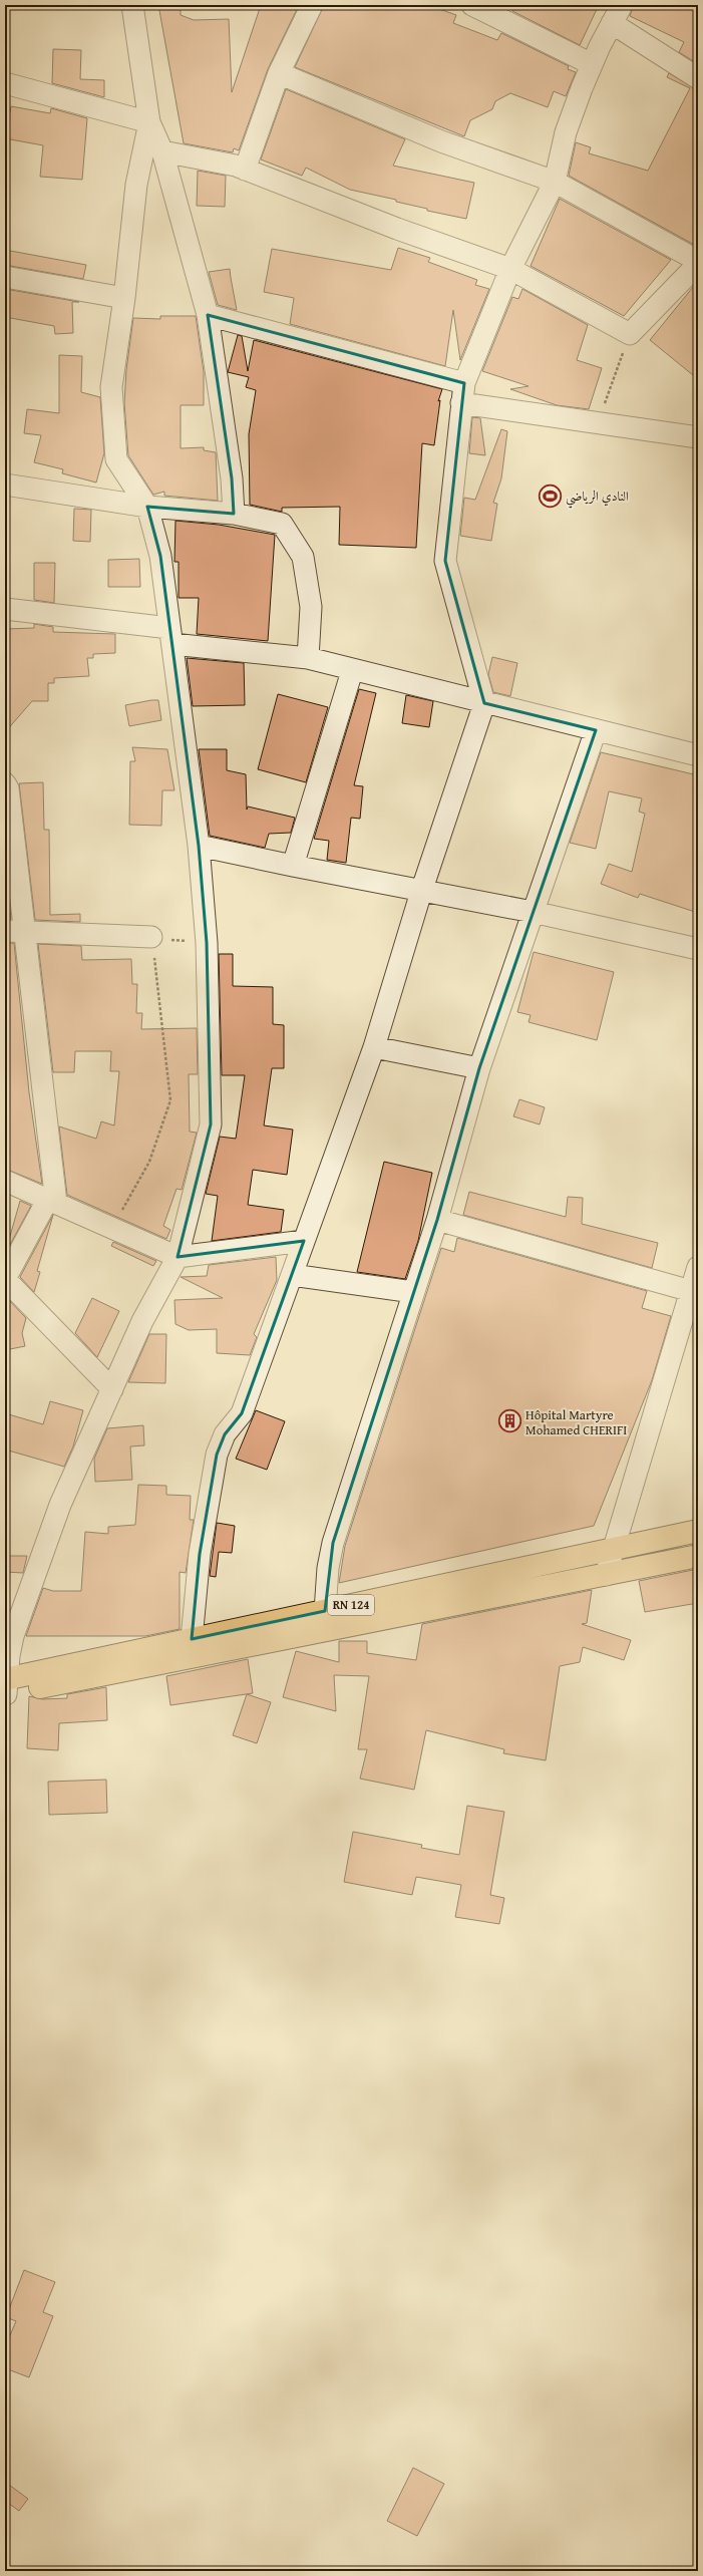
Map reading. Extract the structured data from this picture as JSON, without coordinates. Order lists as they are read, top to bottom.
{
  "streets": {
    "main road": ["RN 124"]
  },
  "places": {
    "sports": ["النادي الرياضي"],
    "building": ["Hôpital Martyre Mohamed CHERIFI"]
  }
}
